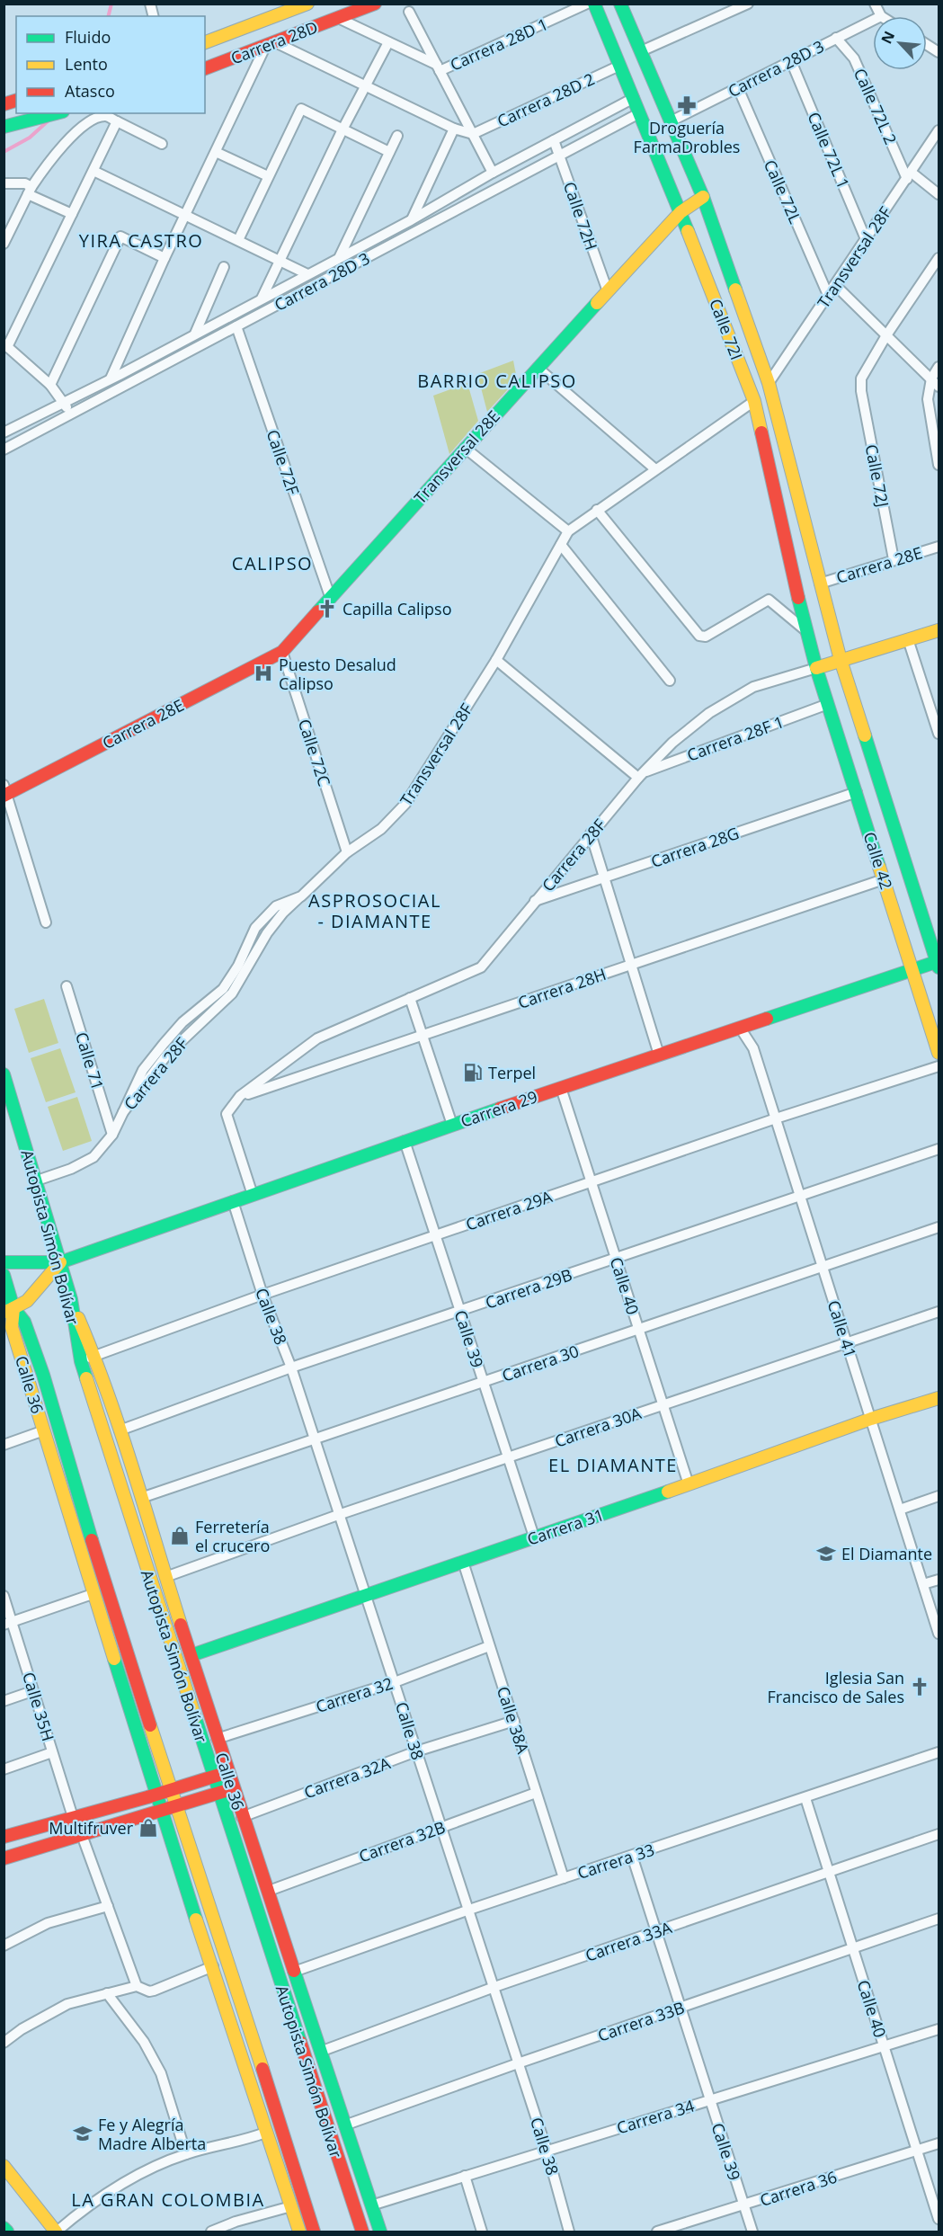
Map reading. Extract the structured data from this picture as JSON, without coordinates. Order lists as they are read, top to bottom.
{
  "streets": {
    "main road": [
      "Carrera 28D",
      "Calle 72I",
      "Transversal 28E",
      "Carrera 28E",
      "Carrera 28F",
      "Calle 42",
      "Carrera 29",
      "Autopista Simón Bolívar",
      "Calle 36",
      "Carrera 31"
    ],
    "street": [
      "Carrera 28D 1",
      "Carrera 28D 3",
      "Carrera 28D 2",
      "Calle 72L 2",
      "Calle 72L 1",
      "Calle 72L",
      "Calle 72H",
      "Transversal 28F",
      "Calle 72F",
      "Calle 72J",
      "Carrera 28F 1",
      "Calle 72C",
      "Carrera 28G",
      "Carrera 28H",
      "Calle 71",
      "Carrera 29A",
      "Calle 40",
      "Carrera 29B",
      "Calle 38",
      "Calle 41",
      "Calle 39",
      "Carrera 30",
      "Carrera 30A",
      "Carrera 32",
      "Calle 35H",
      "Calle 38A",
      "Carrera 32A",
      "Carrera 32B",
      "Carrera 33",
      "Carrera 33A",
      "Carrera 33B",
      "Carrera 34",
      "Carrera 36"
    ]
  },
  "crossings": [
    ["Carrera 28D 3", "Calle 72L 2"],
    ["Carrera 28D 3", "Calle 72L 1"],
    ["Carrera 28D 3", "Calle 72L"],
    ["Carrera 28D 3", "Calle 72H"],
    ["Carrera 28D 3", "Calle 72I"],
    ["Carrera 28D 3", "Calle 72F"],
    ["Carrera 28D 2", "Calle 72I"],
    ["Calle 72L 2", "Transversal 28F"],
    ["Calle 72L 1", "Transversal 28F"],
    ["Calle 72L", "Transversal 28F"],
    ["Calle 72H", "Transversal 28E"],
    ["Transversal 28F", "Calle 72I"],
    ["Transversal 28F", "Calle 72C"],
    ["Transversal 28F", "Carrera 28F"],
    ["Calle 72I", "Transversal 28E"],
    ["Calle 72I", "Carrera 28E"],
    ["Calle 72I", "Carrera 28F"],
    ["Calle 72I", "Calle 42"],
    ["Transversal 28E", "Calle 72F"],
    ["Transversal 28E", "Carrera 28E"],
    ["Transversal 28E", "Calle 72C"],
    ["Calle 72J", "Carrera 28E"],
    ["Carrera 28E", "Calle 72C"],
    ["Carrera 28F 1", "Carrera 28F"],
    ["Carrera 28F 1", "Calle 42"],
    ["Carrera 28G", "Carrera 28F"],
    ["Carrera 28G", "Calle 42"],
    ["Carrera 28F", "Calle 42"],
    ["Carrera 28F", "Carrera 28H"],
    ["Carrera 28F", "Calle 71"],
    ["Carrera 28F", "Carrera 29"],
    ["Carrera 28F", "Autopista Simón Bolívar"],
    ["Calle 42", "Carrera 28H"],
    ["Calle 42", "Carrera 29"],
    ["Carrera 29", "Autopista Simón Bolívar"],
    ["Carrera 29", "Calle 40"],
    ["Carrera 29", "Calle 38"],
    ["Carrera 29", "Calle 41"],
    ["Carrera 29", "Calle 39"],
    ["Carrera 29A", "Autopista Simón Bolívar"],
    ["Carrera 29A", "Calle 40"],
    ["Carrera 29A", "Calle 38"],
    ["Carrera 29A", "Calle 41"],
    ["Carrera 29A", "Calle 39"],
    ["Carrera 29A", "Calle 36"],
    ["Autopista Simón Bolívar", "Calle 36"],
    ["Calle 40", "Carrera 29B"],
    ["Calle 40", "Carrera 30"],
    ["Calle 40", "Carrera 30A"],
    ["Calle 40", "Carrera 31"],
    ["Calle 40", "Carrera 33"],
    ["Calle 40", "Carrera 33A"],
    ["Calle 40", "Carrera 33B"],
    ["Calle 40", "Carrera 34"],
    ["Calle 40", "Carrera 36"],
    ["Carrera 29B", "Calle 38"],
    ["Carrera 29B", "Calle 41"],
    ["Carrera 29B", "Calle 39"],
    ["Carrera 29B", "Calle 36"],
    ["Calle 38", "Carrera 30"],
    ["Calle 38", "Carrera 30A"],
    ["Calle 38", "Carrera 31"],
    ["Calle 38", "Carrera 32"],
    ["Calle 38", "Carrera 32A"],
    ["Calle 38", "Carrera 32B"],
    ["Calle 38", "Carrera 33"],
    ["Calle 38", "Carrera 33A"],
    ["Calle 38", "Carrera 33B"],
    ["Calle 38", "Carrera 34"],
    ["Calle 41", "Carrera 30"],
    ["Calle 41", "Carrera 30A"],
    ["Calle 41", "Carrera 31"],
    ["Calle 39", "Carrera 30"],
    ["Calle 39", "Carrera 30A"],
    ["Calle 39", "Carrera 31"],
    ["Calle 39", "Carrera 33"],
    ["Calle 39", "Carrera 33A"],
    ["Calle 39", "Carrera 33B"],
    ["Calle 39", "Carrera 34"],
    ["Calle 39", "Carrera 36"],
    ["Carrera 30", "Calle 36"],
    ["Calle 36", "Carrera 30A"],
    ["Calle 36", "Carrera 31"],
    ["Calle 36", "Carrera 32"],
    ["Calle 36", "Carrera 32A"],
    ["Calle 36", "Carrera 32B"],
    ["Calle 36", "Carrera 33"],
    ["Calle 36", "Carrera 33A"],
    ["Calle 36", "Carrera 33B"],
    ["Calle 36", "Carrera 34"],
    ["Carrera 31", "Calle 38A"],
    ["Carrera 32", "Calle 38A"],
    ["Calle 38A", "Carrera 32A"],
    ["Calle 38A", "Carrera 32B"],
    ["Calle 38A", "Carrera 33"]
  ],
  "districts": [
    "YIRA CASTRO",
    "BARRIO CALIPSO",
    "CALIPSO",
    "ASPROSOCIAL - DIAMANTE",
    "EL DIAMANTE",
    "LA GRAN COLOMBIA"
  ],
  "places": {
    "pharmacy": ["Droguería FarmaDrobles"],
    "church": ["Capilla Calipso", "Iglesia San Francisco de Sales"],
    "hospital": ["Puesto Desalud Calipso"],
    "fuel station": ["Terpel"],
    "shop": ["Ferretería el crucero", "Multifruver"],
    "school or university": ["El Diamante", "Fe y Alegría Madre Alberta"]
  },
  "legend": ["Fluido", "Lento", "Atasco"],
  "north": "top left"
}
